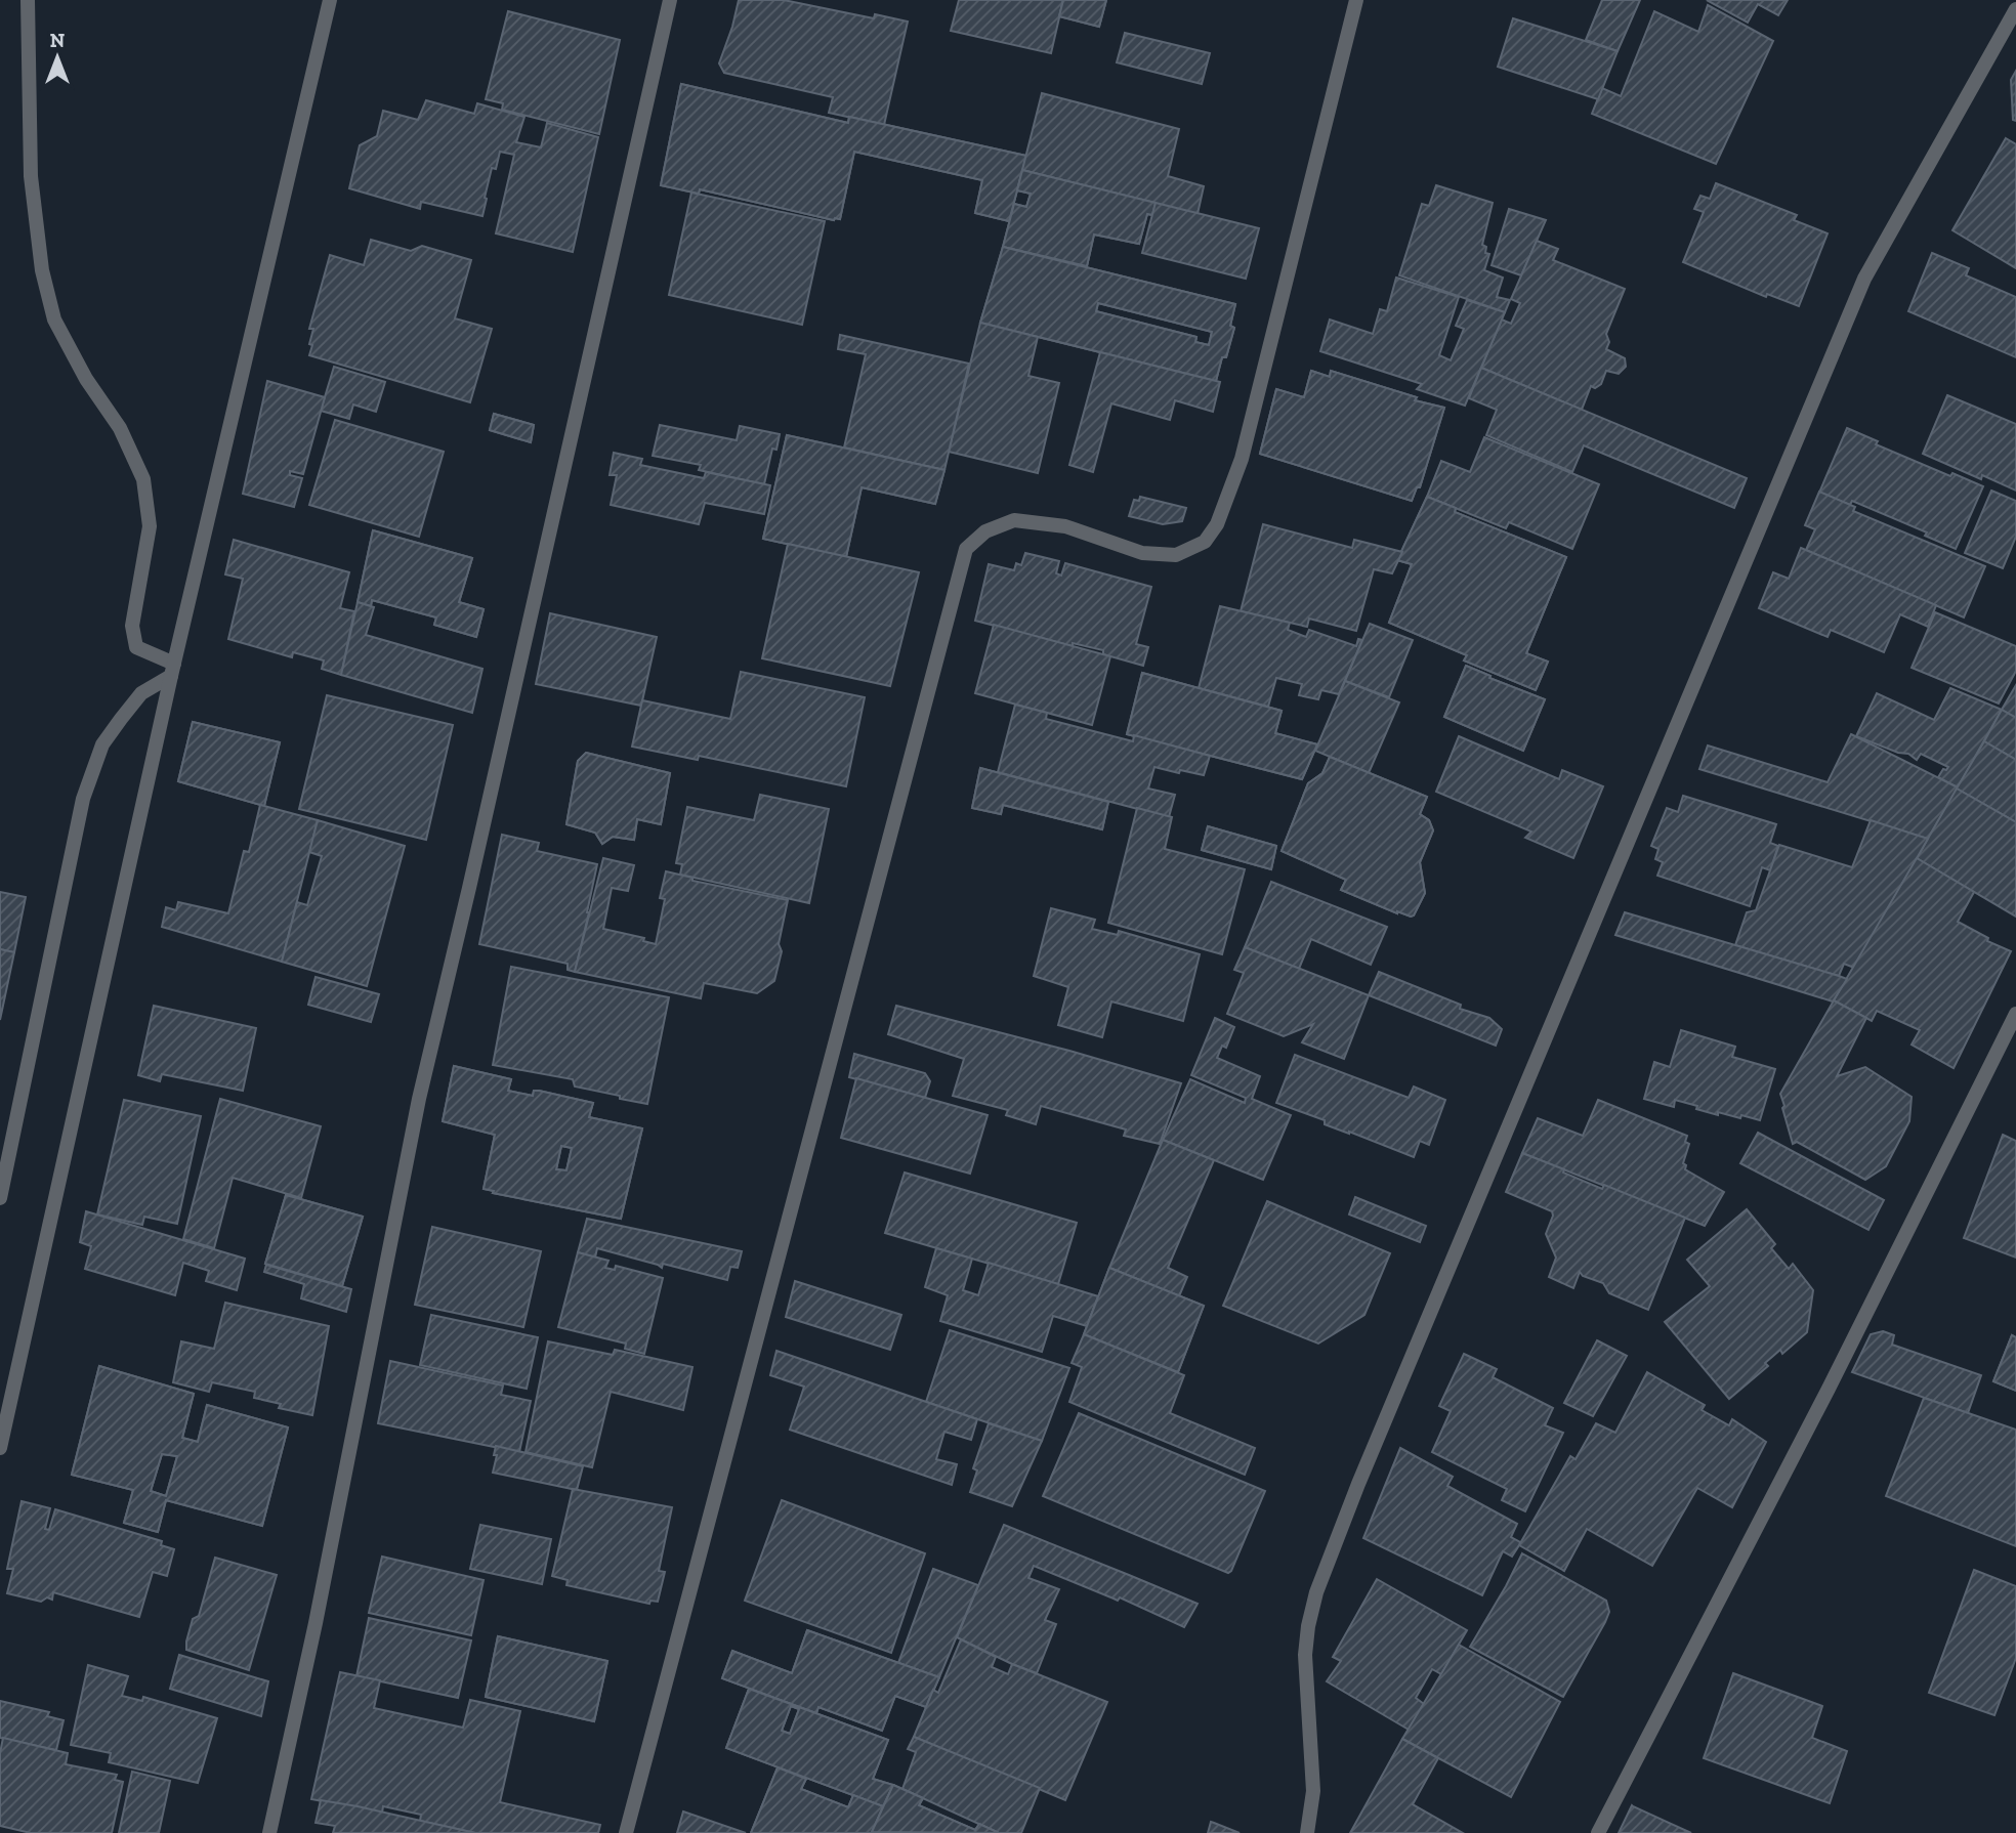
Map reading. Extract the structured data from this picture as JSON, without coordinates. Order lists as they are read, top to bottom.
{
  "north": "top"
}
